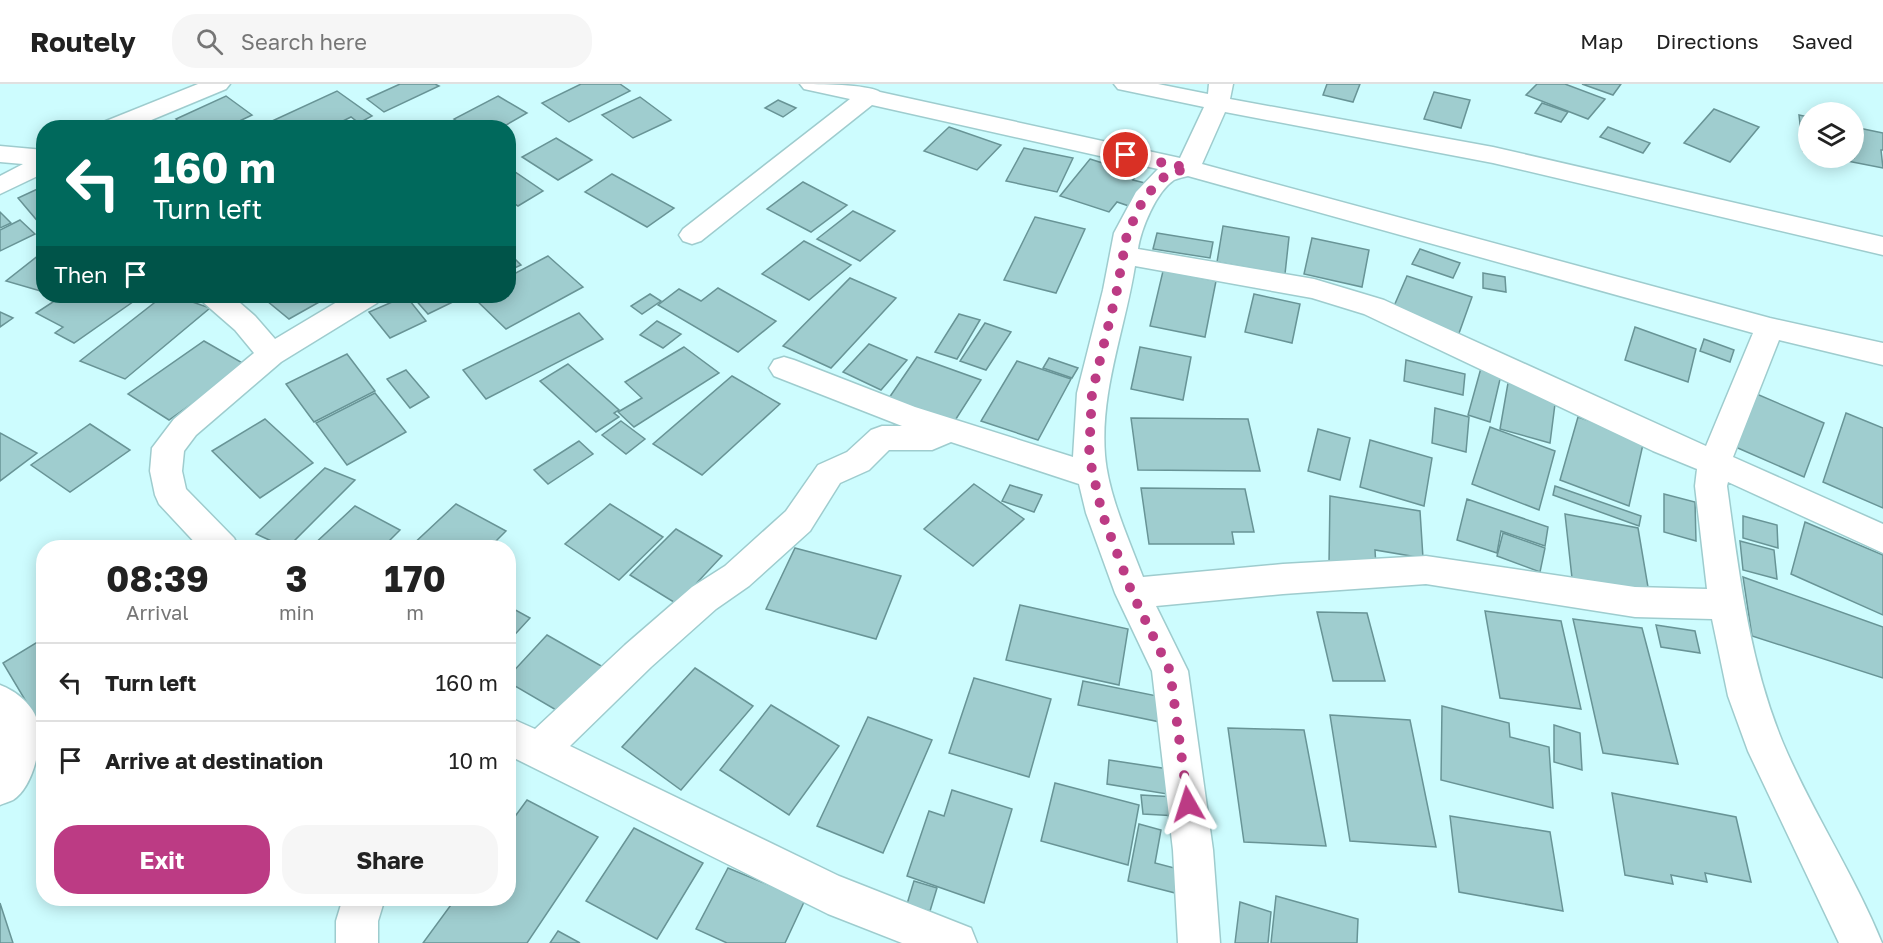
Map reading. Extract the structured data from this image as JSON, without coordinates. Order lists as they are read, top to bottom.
{
  "page": {
    "header": "Routely",
    "search": "Search here",
    "nav": ["Map", "Directions", "Saved"],
    "turn": ["160 m", "Turn left"],
    "then": "Then",
    "eta": [
      "08:39",
      "Arrival",
      "3",
      "min",
      "170",
      "m"
    ],
    "list": [
      {
        "name": "Turn left",
        "value": "160 m"
      },
      {
        "name": "Arrive at destination",
        "value": "10 m"
      }
    ],
    "buttons": ["Exit", "Share"]
  }
}
